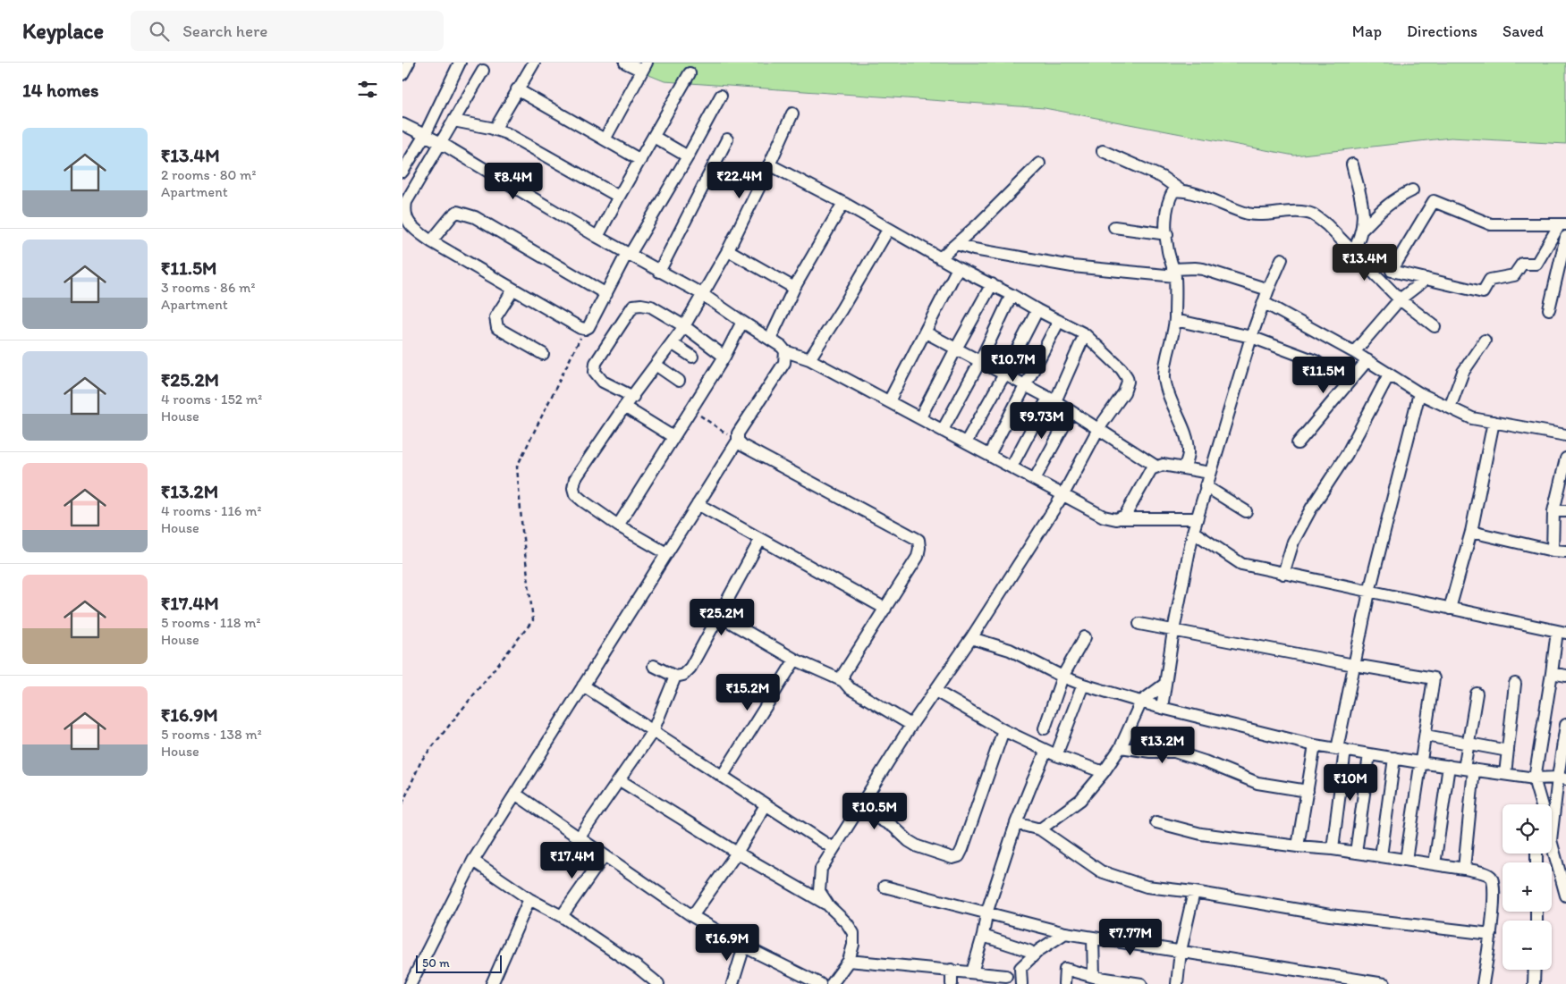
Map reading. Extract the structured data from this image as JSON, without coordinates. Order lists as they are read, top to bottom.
{
  "scale_bar": "50 m",
  "page": {
    "header": "Keyplace",
    "search": "Search here",
    "nav": ["Map", "Directions", "Saved"],
    "heading": "14 homes",
    "list": [
      {
        "name": "₹13.4M",
        "note": "2 rooms · 80 m² · Apartment"
      },
      {
        "name": "₹11.5M",
        "note": "3 rooms · 86 m² · Apartment"
      },
      {
        "name": "₹25.2M",
        "note": "4 rooms · 152 m² · House"
      },
      {
        "name": "₹13.2M",
        "note": "4 rooms · 116 m² · House"
      },
      {
        "name": "₹17.4M",
        "note": "5 rooms · 118 m² · House"
      },
      {
        "name": "₹16.9M",
        "note": "5 rooms · 138 m² · House"
      }
    ],
    "price": [
      "₹22.4M",
      "₹8.4M",
      "₹13.4M",
      "₹10.7M",
      "₹11.5M",
      "₹9.73M",
      "₹25.2M",
      "₹15.2M",
      "₹13.2M",
      "₹10M",
      "₹10.5M",
      "₹17.4M",
      "₹7.77M",
      "₹16.9M"
    ],
    "map_buttons": ["+", "−"],
    "scale": "50 m"
  }
}
